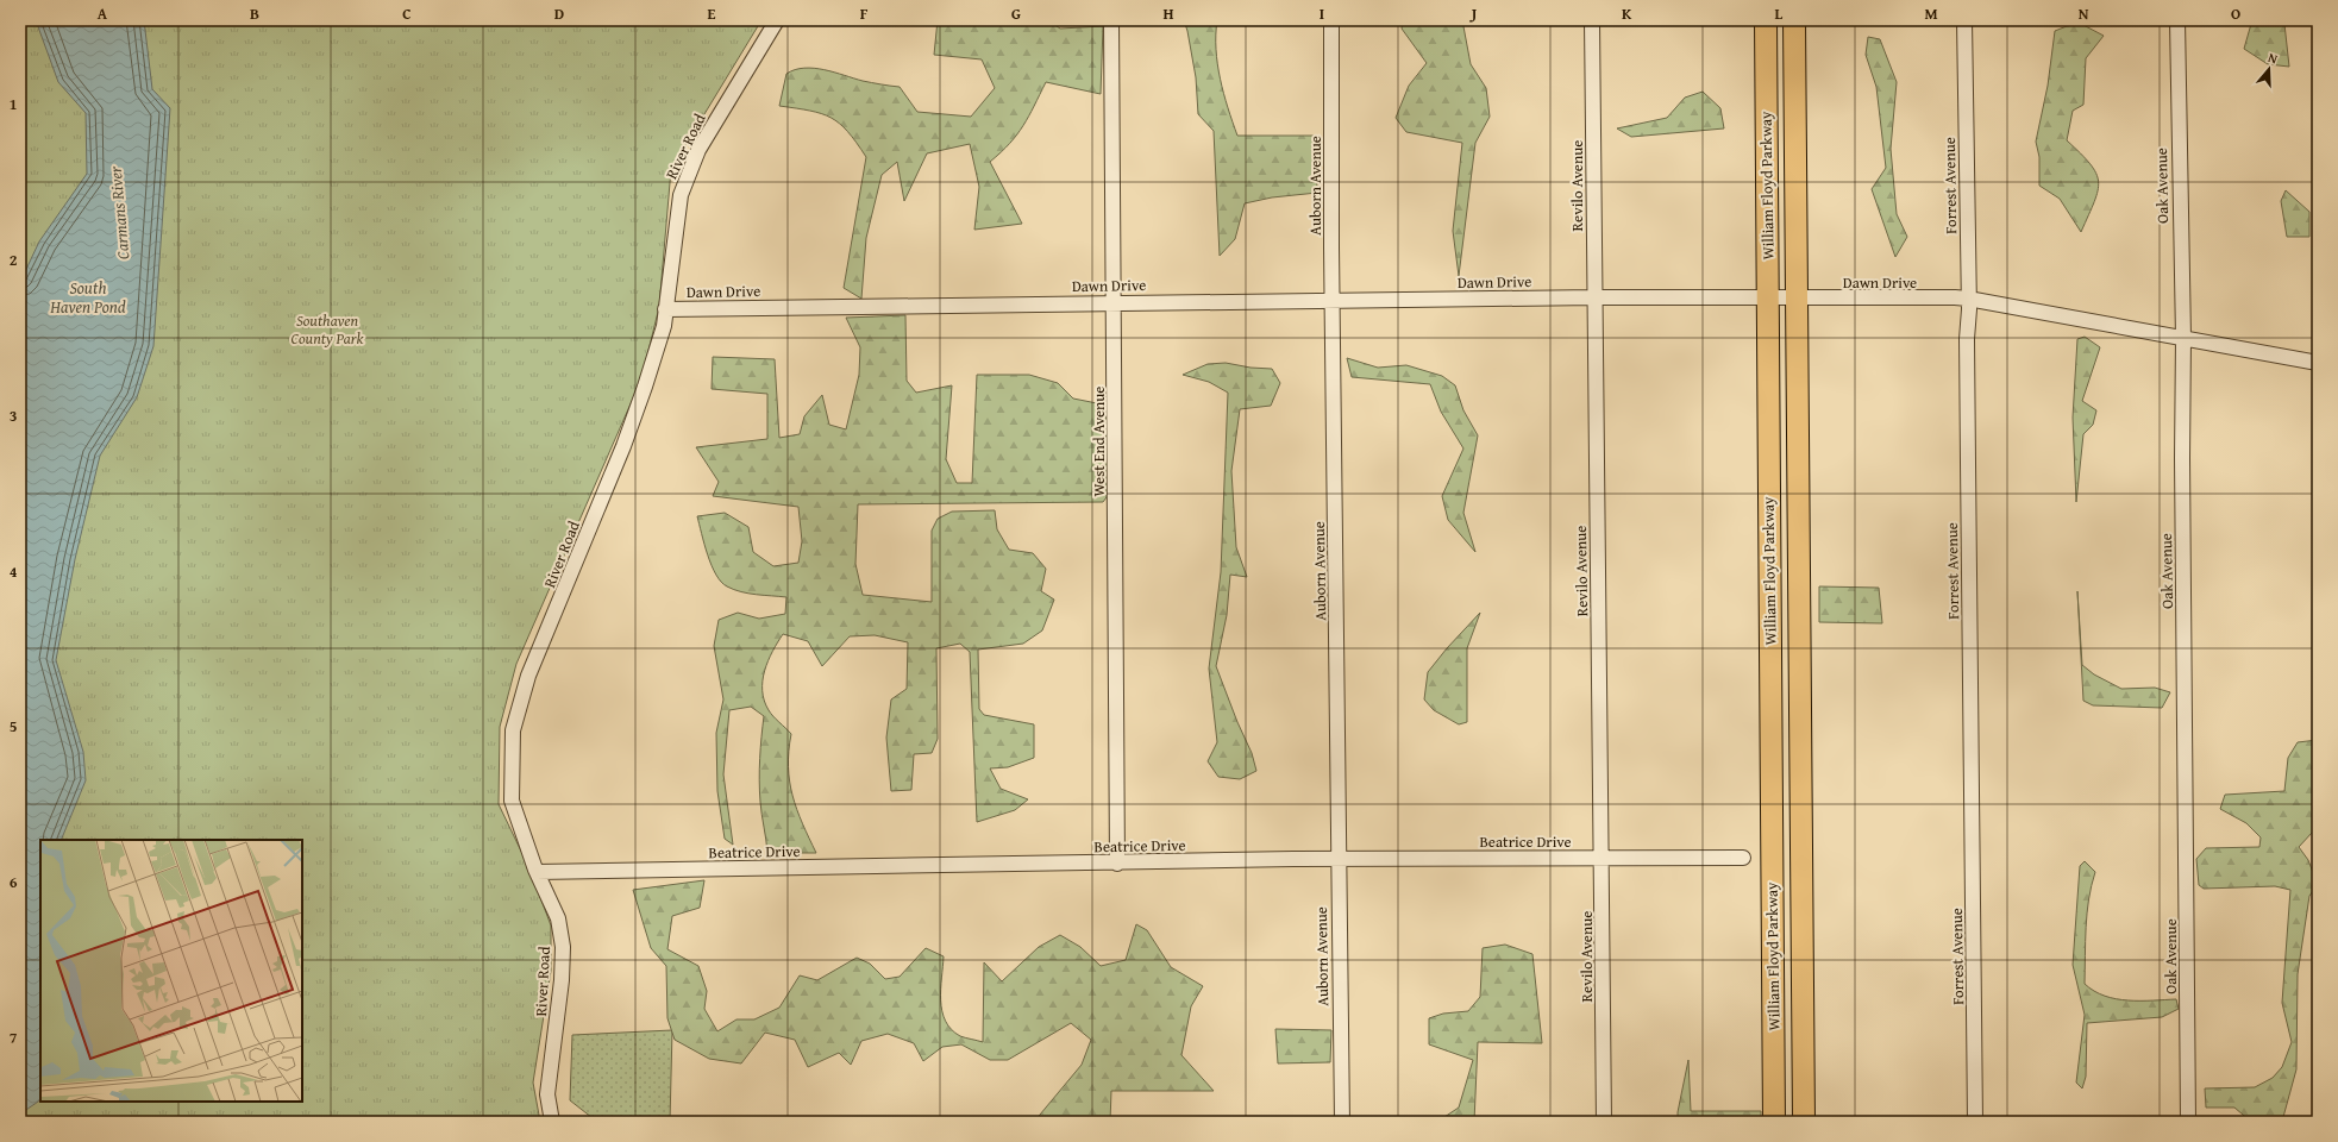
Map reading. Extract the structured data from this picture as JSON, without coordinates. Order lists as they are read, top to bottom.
{
  "streets": {
    "highway": ["William Floyd Parkway"],
    "street": [
      "River Road",
      "Auborn Avenue",
      "Revilo Avenue",
      "Forrest Avenue",
      "Oak Avenue",
      "Dawn Drive",
      "West End Avenue",
      "Beatrice Drive"
    ]
  },
  "crossings": [
    ["River Road", "Dawn Drive"],
    ["River Road", "Beatrice Drive"],
    ["Auborn Avenue", "Dawn Drive"],
    ["Auborn Avenue", "Beatrice Drive"],
    ["Revilo Avenue", "Dawn Drive"],
    ["Revilo Avenue", "Beatrice Drive"],
    ["William Floyd Parkway", "Dawn Drive"],
    ["Forrest Avenue", "Dawn Drive"],
    ["Oak Avenue", "Dawn Drive"],
    ["Dawn Drive", "West End Avenue"],
    ["West End Avenue", "Beatrice Drive"]
  ],
  "water": ["Carmans River", "South Haven Pond"],
  "parks": ["Southaven County Park"],
  "north": "top",
  "grid": {
    "columns": [
      "A",
      "B",
      "C",
      "D",
      "E",
      "F",
      "G",
      "H",
      "I",
      "J",
      "K",
      "L",
      "M",
      "N",
      "O"
    ],
    "rows": [
      "1",
      "2",
      "3",
      "4",
      "5",
      "6",
      "7"
    ]
  }
}
